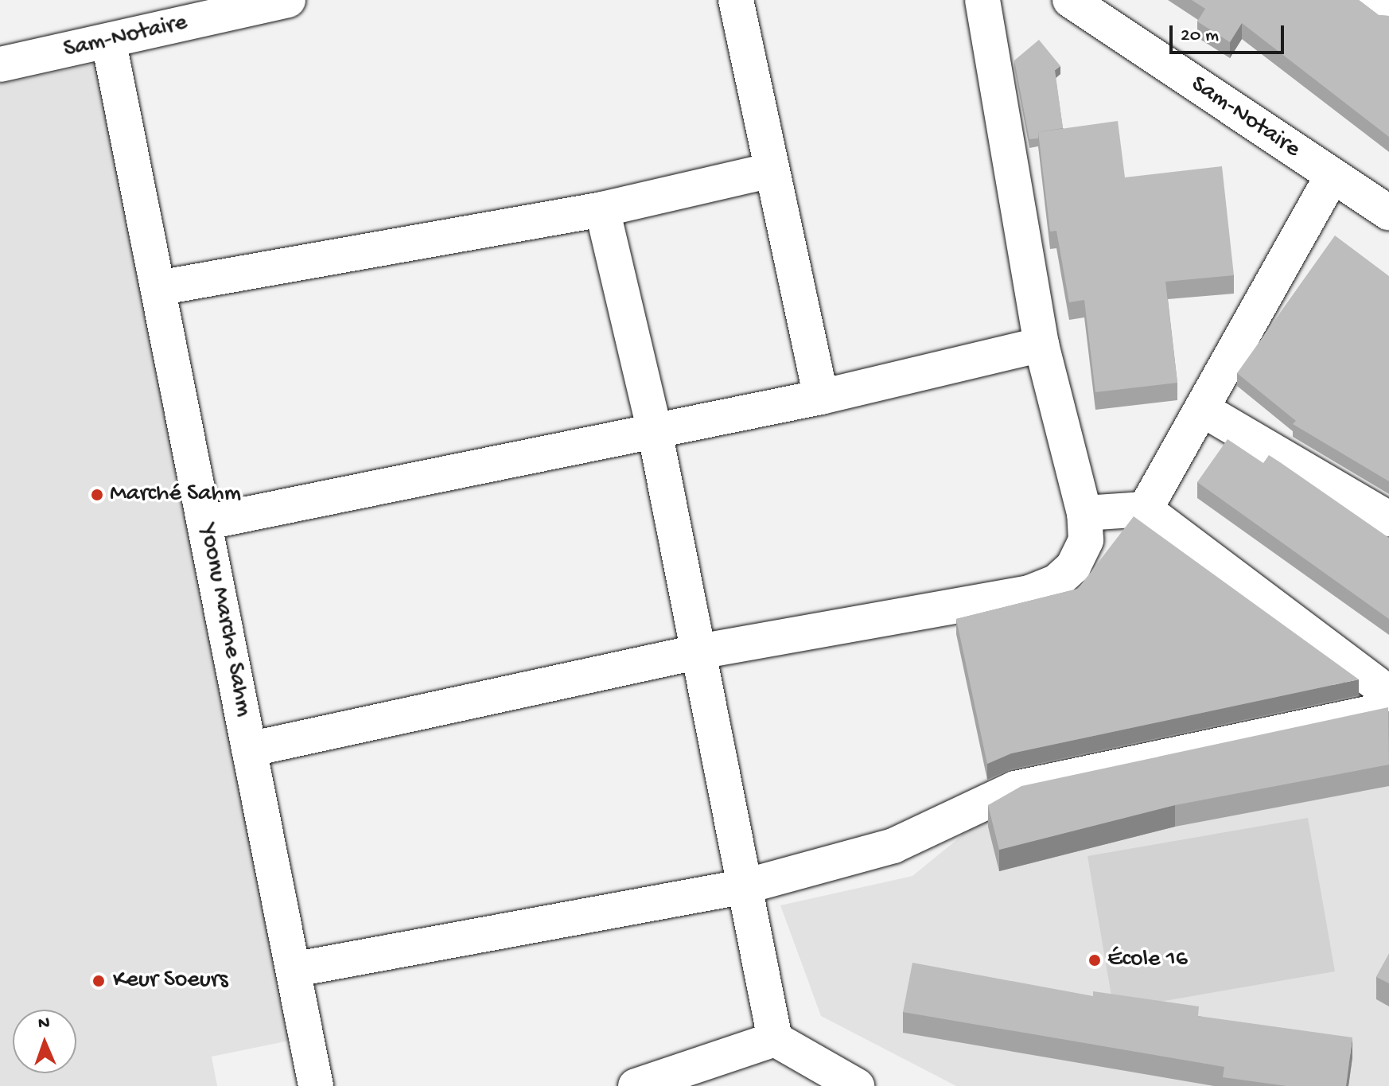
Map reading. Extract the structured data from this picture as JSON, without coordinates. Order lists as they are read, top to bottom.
{
  "streets": {
    "street": ["Sam-Notaire", "Yoonu Marche Sahm"]
  },
  "crossings": [
    ["Sam-Notaire", "Yoonu Marche Sahm"]
  ],
  "places": ["Marché Sahm", "École 16", "Keur Soeurs"],
  "scale_bar": "20 m",
  "north": "top"
}
